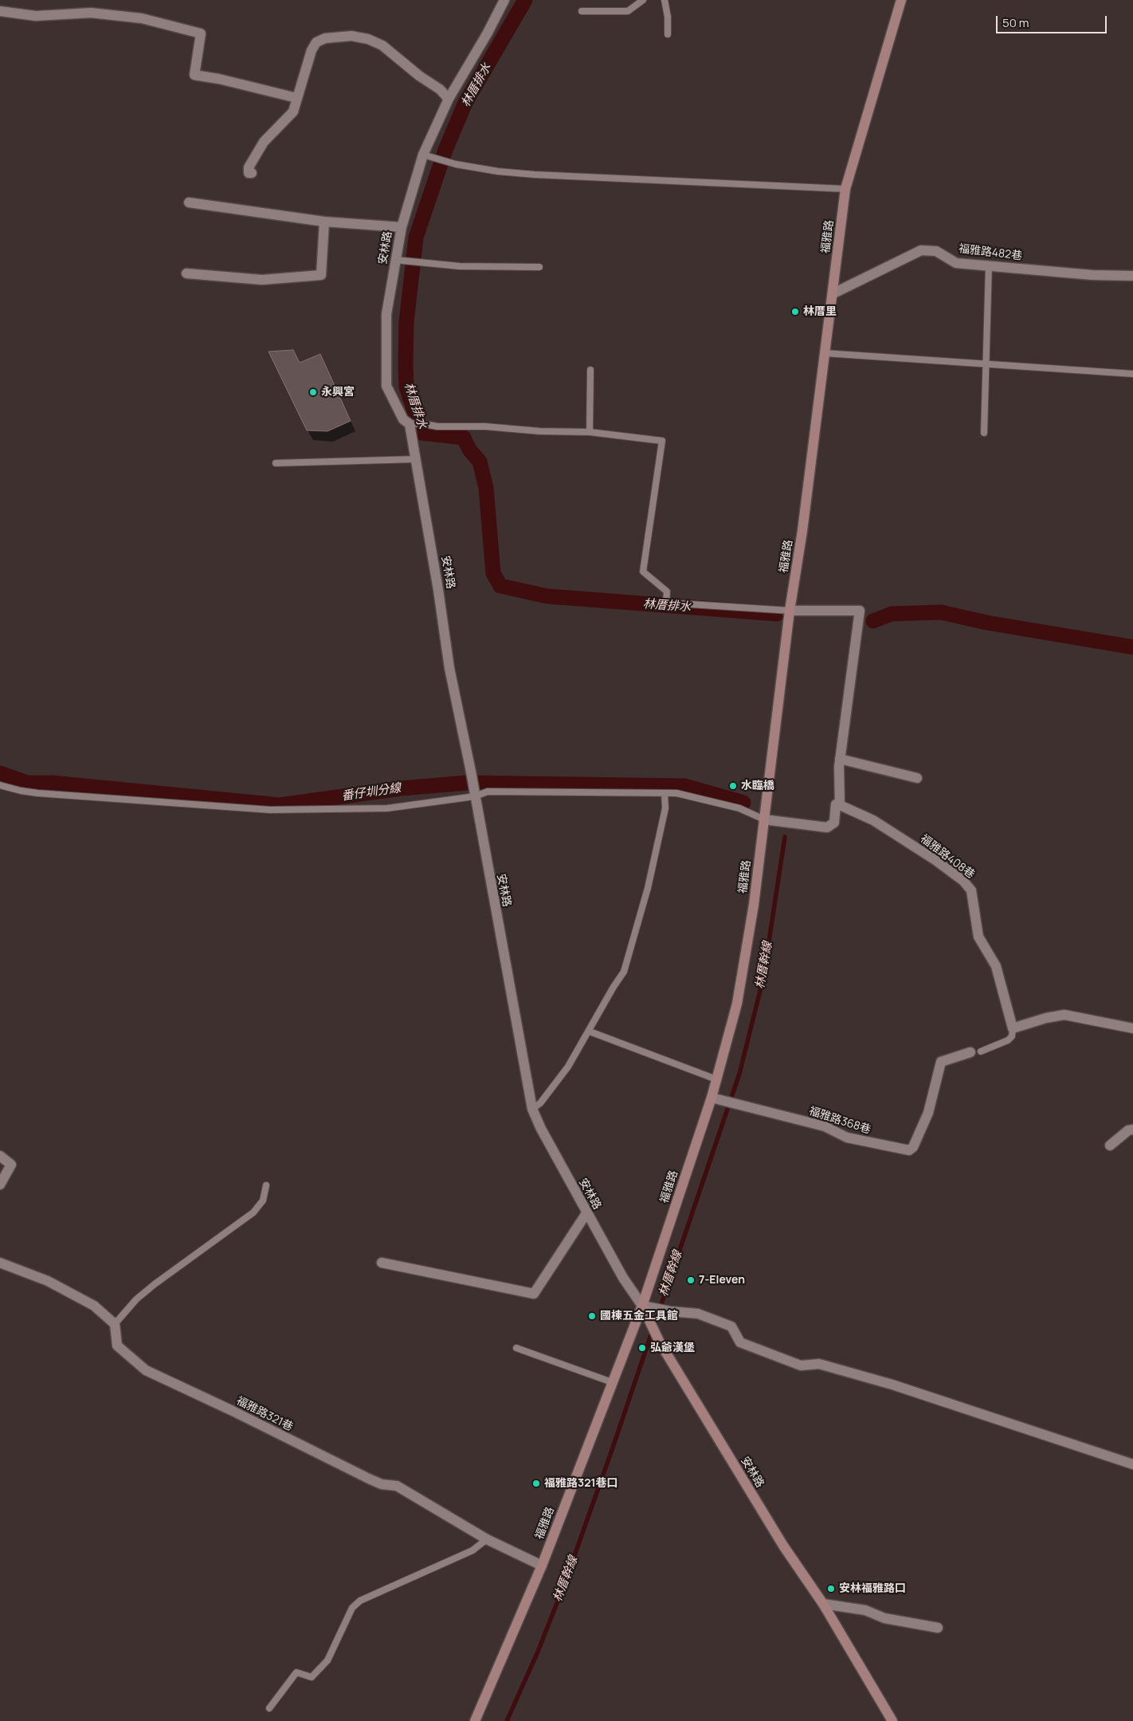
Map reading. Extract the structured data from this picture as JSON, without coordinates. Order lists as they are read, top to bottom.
{
  "streets": {
    "main road": ["福雅路", "安林路"],
    "street": [
      "福雅路482巷",
      "福雅路408巷",
      "福雅路368巷",
      "福雅路321巷"
    ]
  },
  "crossings": [
    ["福雅路", "安林路"],
    ["福雅路", "福雅路482巷"],
    ["福雅路", "福雅路368巷"],
    ["福雅路", "福雅路321巷"]
  ],
  "water": ["林厝排水", "番仔圳分線", "林厝幹線"],
  "places": [
    "林厝里",
    "永興宮",
    "水臨橋",
    "7-Eleven",
    "國棟五金工具館",
    "弘爺漢堡",
    "福雅路321巷口",
    "安林福雅路口"
  ],
  "scale_bar": "50 m"
}
